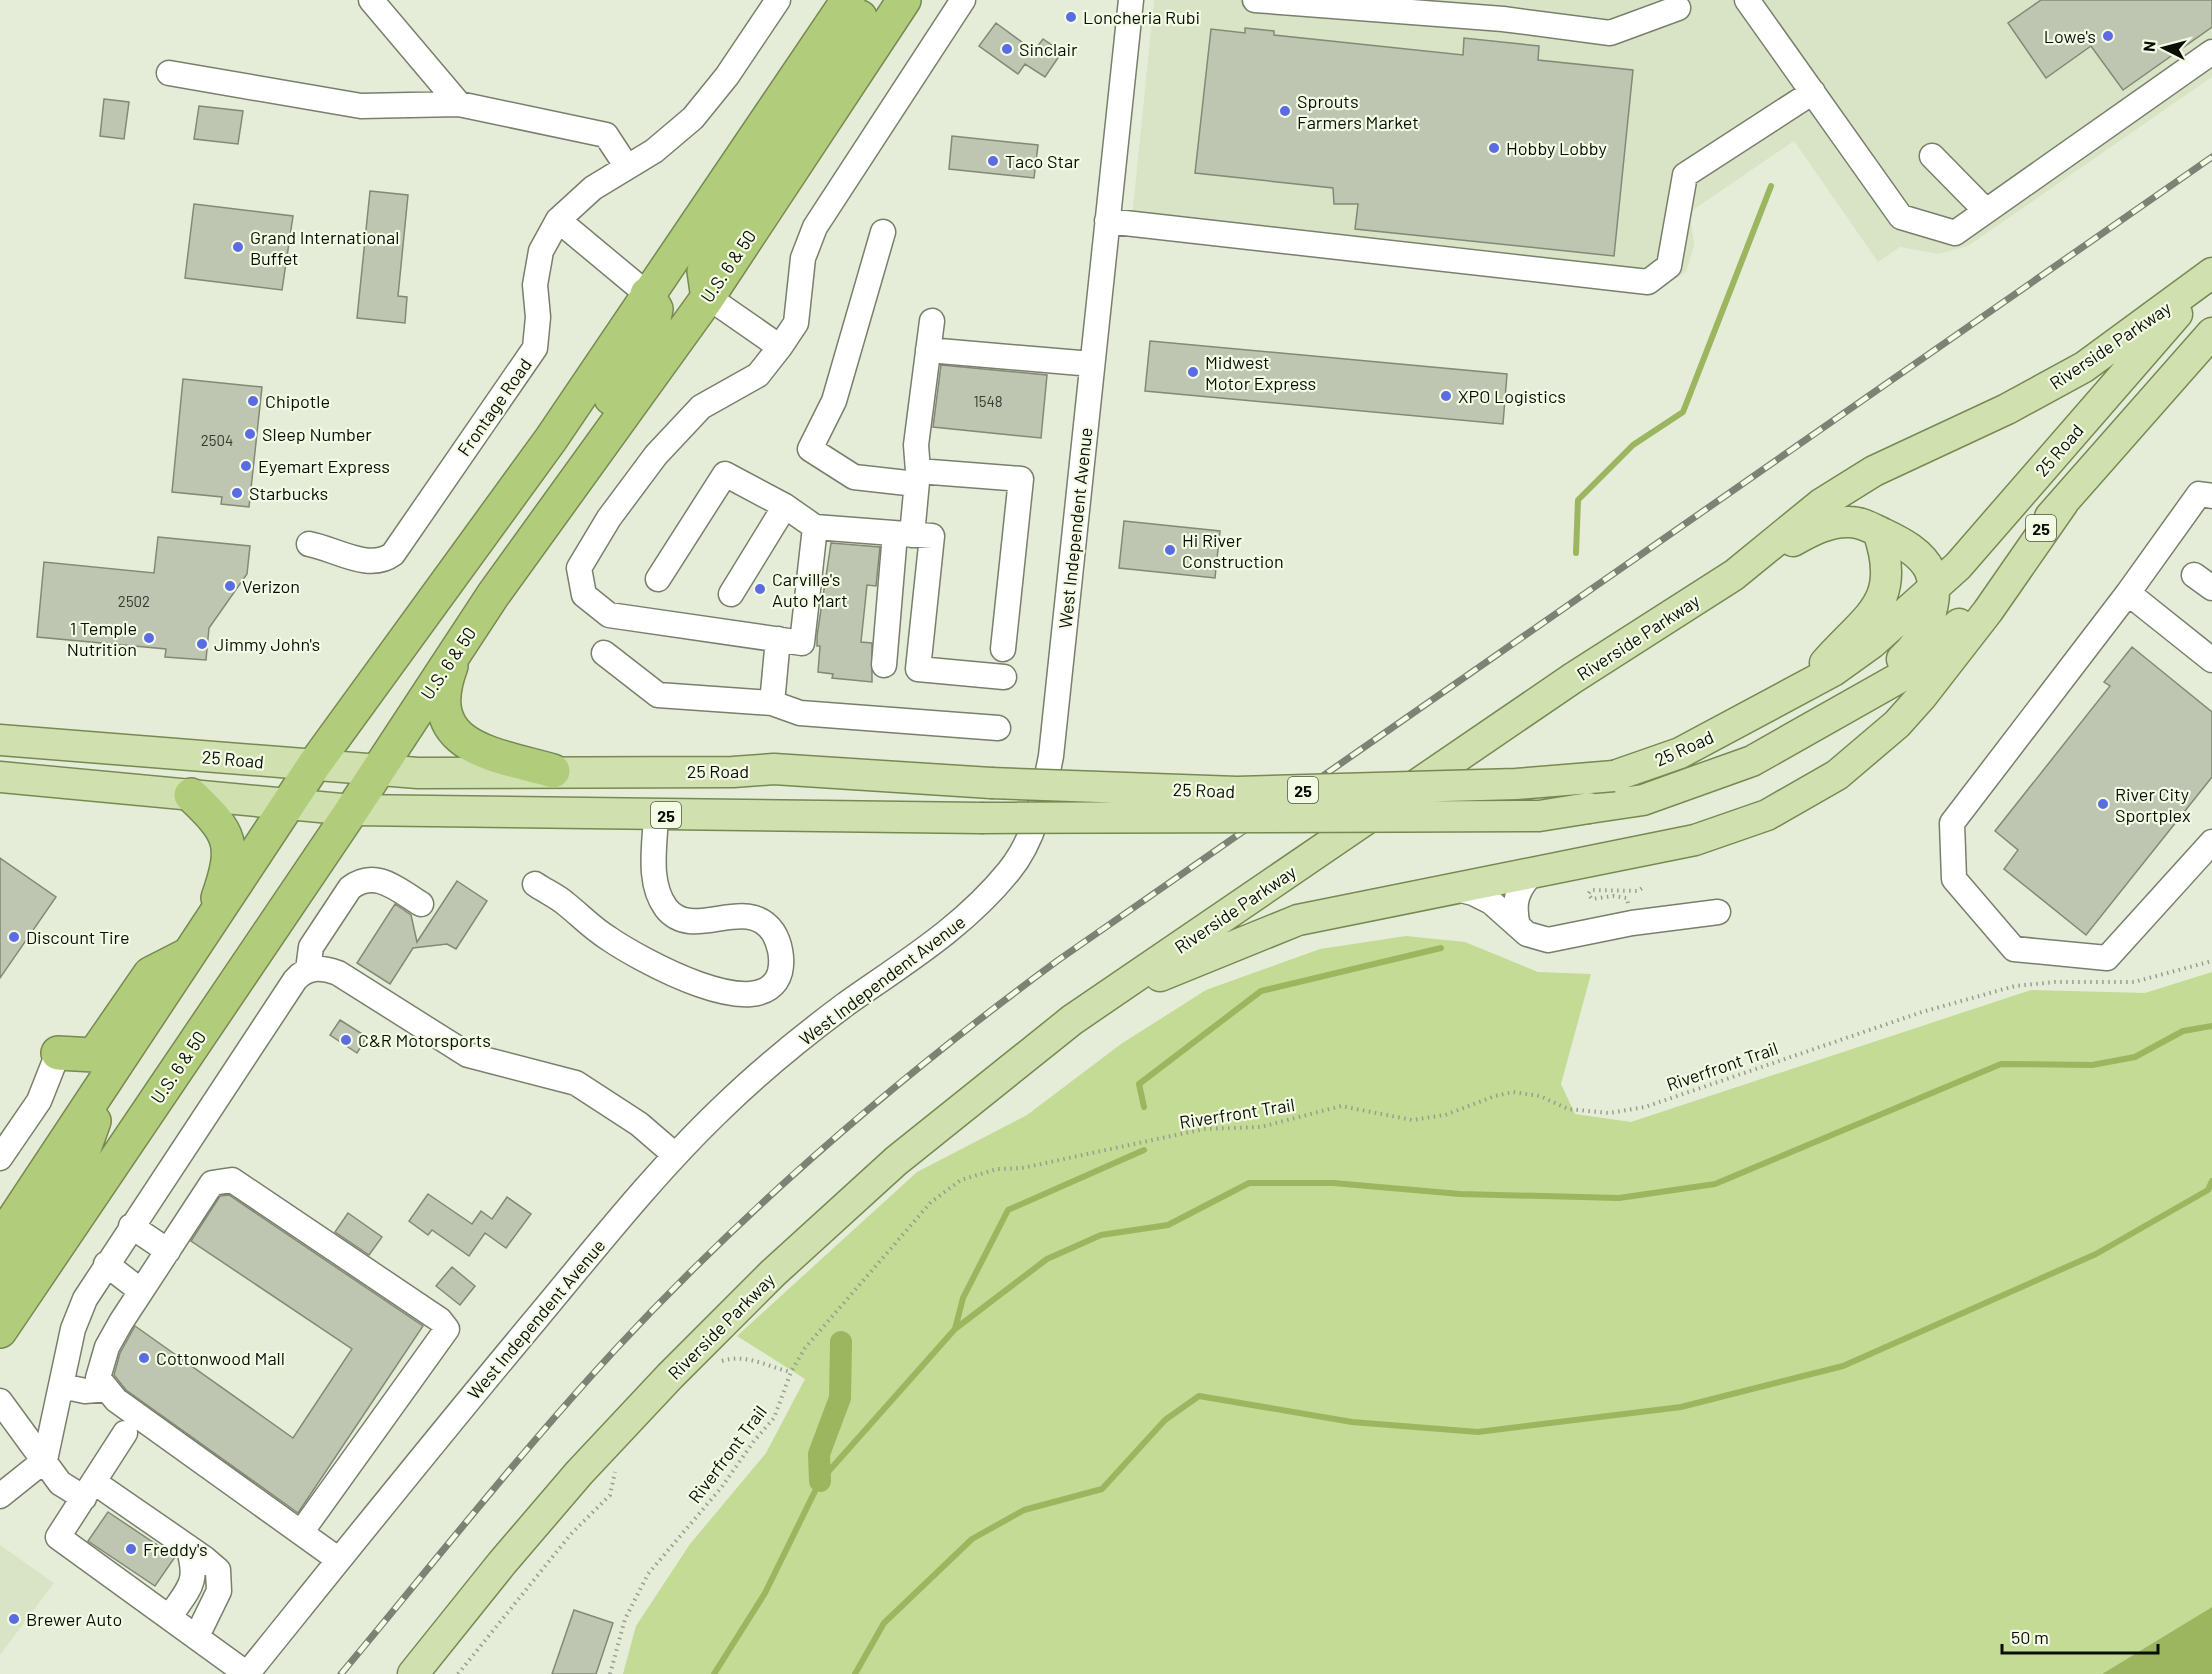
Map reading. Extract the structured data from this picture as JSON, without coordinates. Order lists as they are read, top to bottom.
{
  "streets": {
    "highway": ["U.S. 6 & 50"],
    "main road": ["Riverside Parkway", "25 Road", "25"],
    "street": ["Frontage Road", "West Independent Avenue"],
    "path": ["Riverfront Trail"]
  },
  "crossings": [
    ["U.S. 6 & 50", "25 Road"],
    ["Riverside Parkway", "25 Road"]
  ],
  "places": [
    "Loncheria Rubi",
    "Lowe's",
    "Sinclair",
    "Sprouts Farmers Market",
    "Hobby Lobby",
    "Taco Star",
    "Grand International Buffet",
    "Midwest Motor Express",
    "XPO Logistics",
    "Chipotle",
    "Sleep Number",
    "Eyemart Express",
    "Starbucks",
    "Hi River Construction",
    "Verizon",
    "Carville's Auto Mart",
    "1 Temple Nutrition",
    "Jimmy John's",
    "River City Sportplex",
    "Discount Tire",
    "C&R Motorsports",
    "Cottonwood Mall",
    "Freddy's",
    "Brewer Auto"
  ],
  "house_numbers": ["1548", "2504", "2502"],
  "scale_bar": "50 m",
  "north": "left"
}
